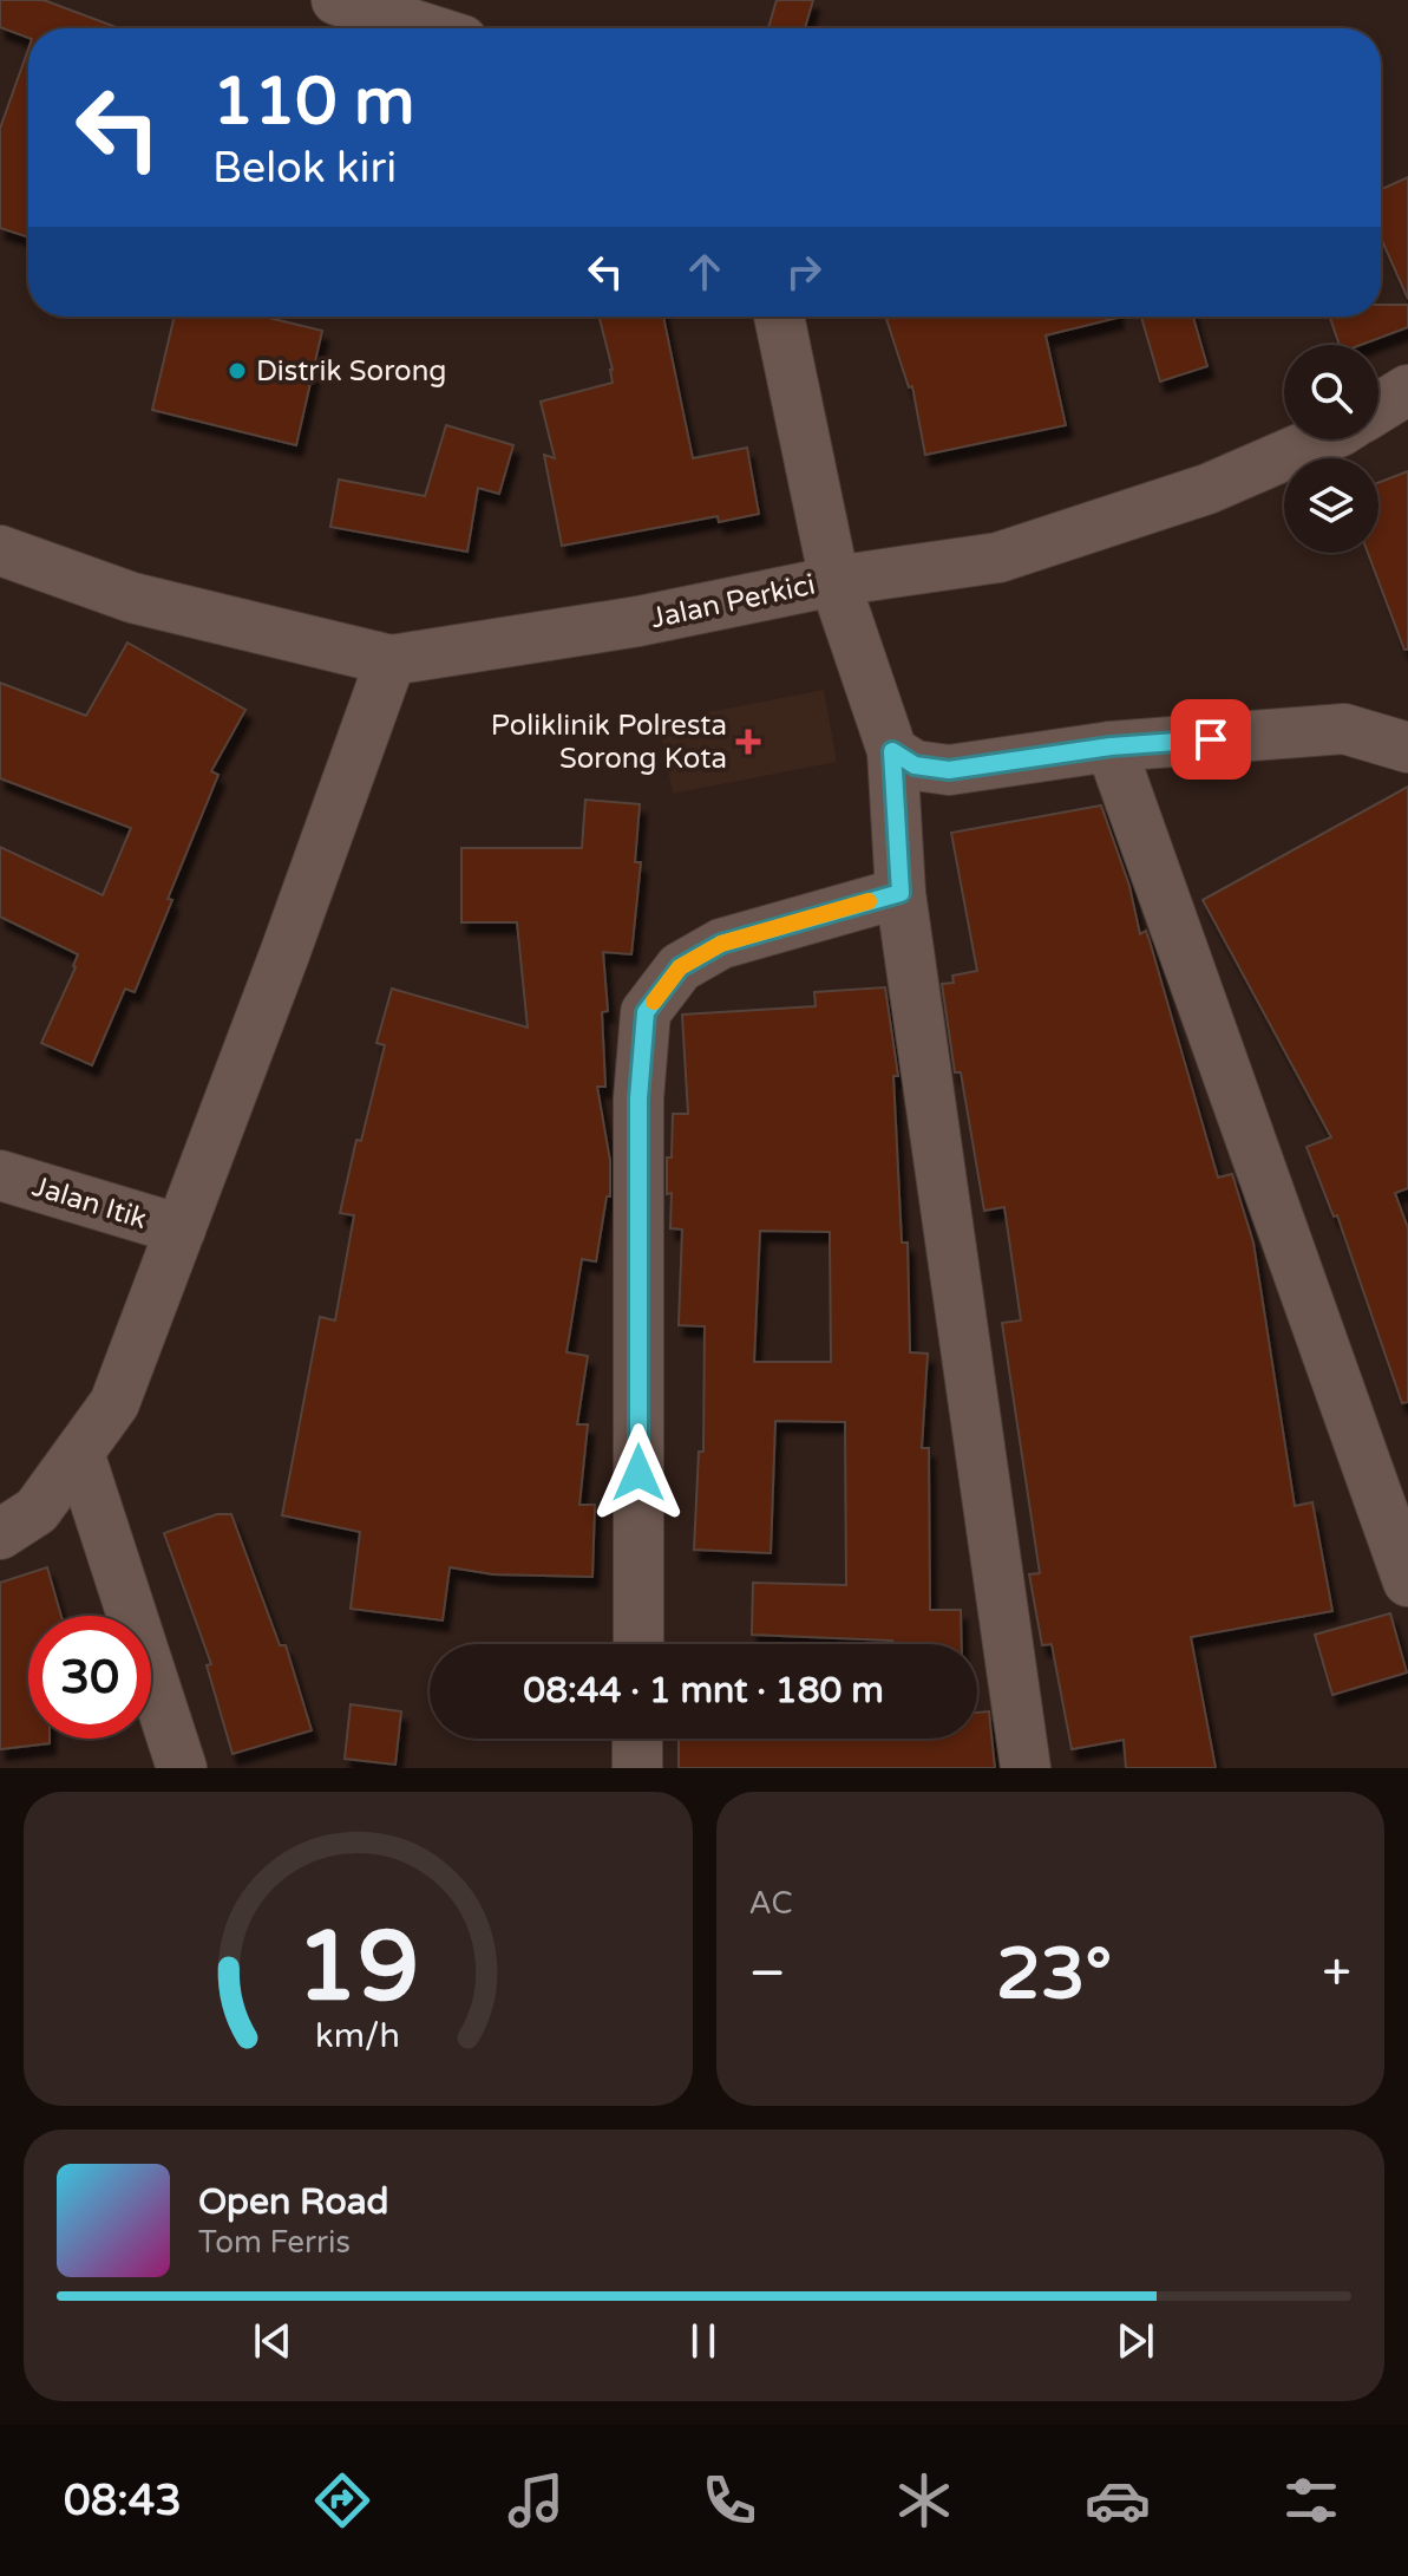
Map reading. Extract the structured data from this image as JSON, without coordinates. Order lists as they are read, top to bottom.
{
  "streets": {
    "street": ["Jalan Perkici", "Jalan Itik"]
  },
  "places": {
    "other": ["Distrik Sorong"],
    "health": ["Poliklinik Polresta Sorong Kota"]
  },
  "page": {
    "turn": ["110 m", "Belok kiri"],
    "limit": "30",
    "trip": "08:44 · 1 mnt · 180 m",
    "tile": "AC",
    "heat": ["−", "23°", "+"],
    "song": ["Open Road", "Tom Ferris"],
    "tabs": "08:43",
    "gauge": ["19", "km/h"]
  }
}
